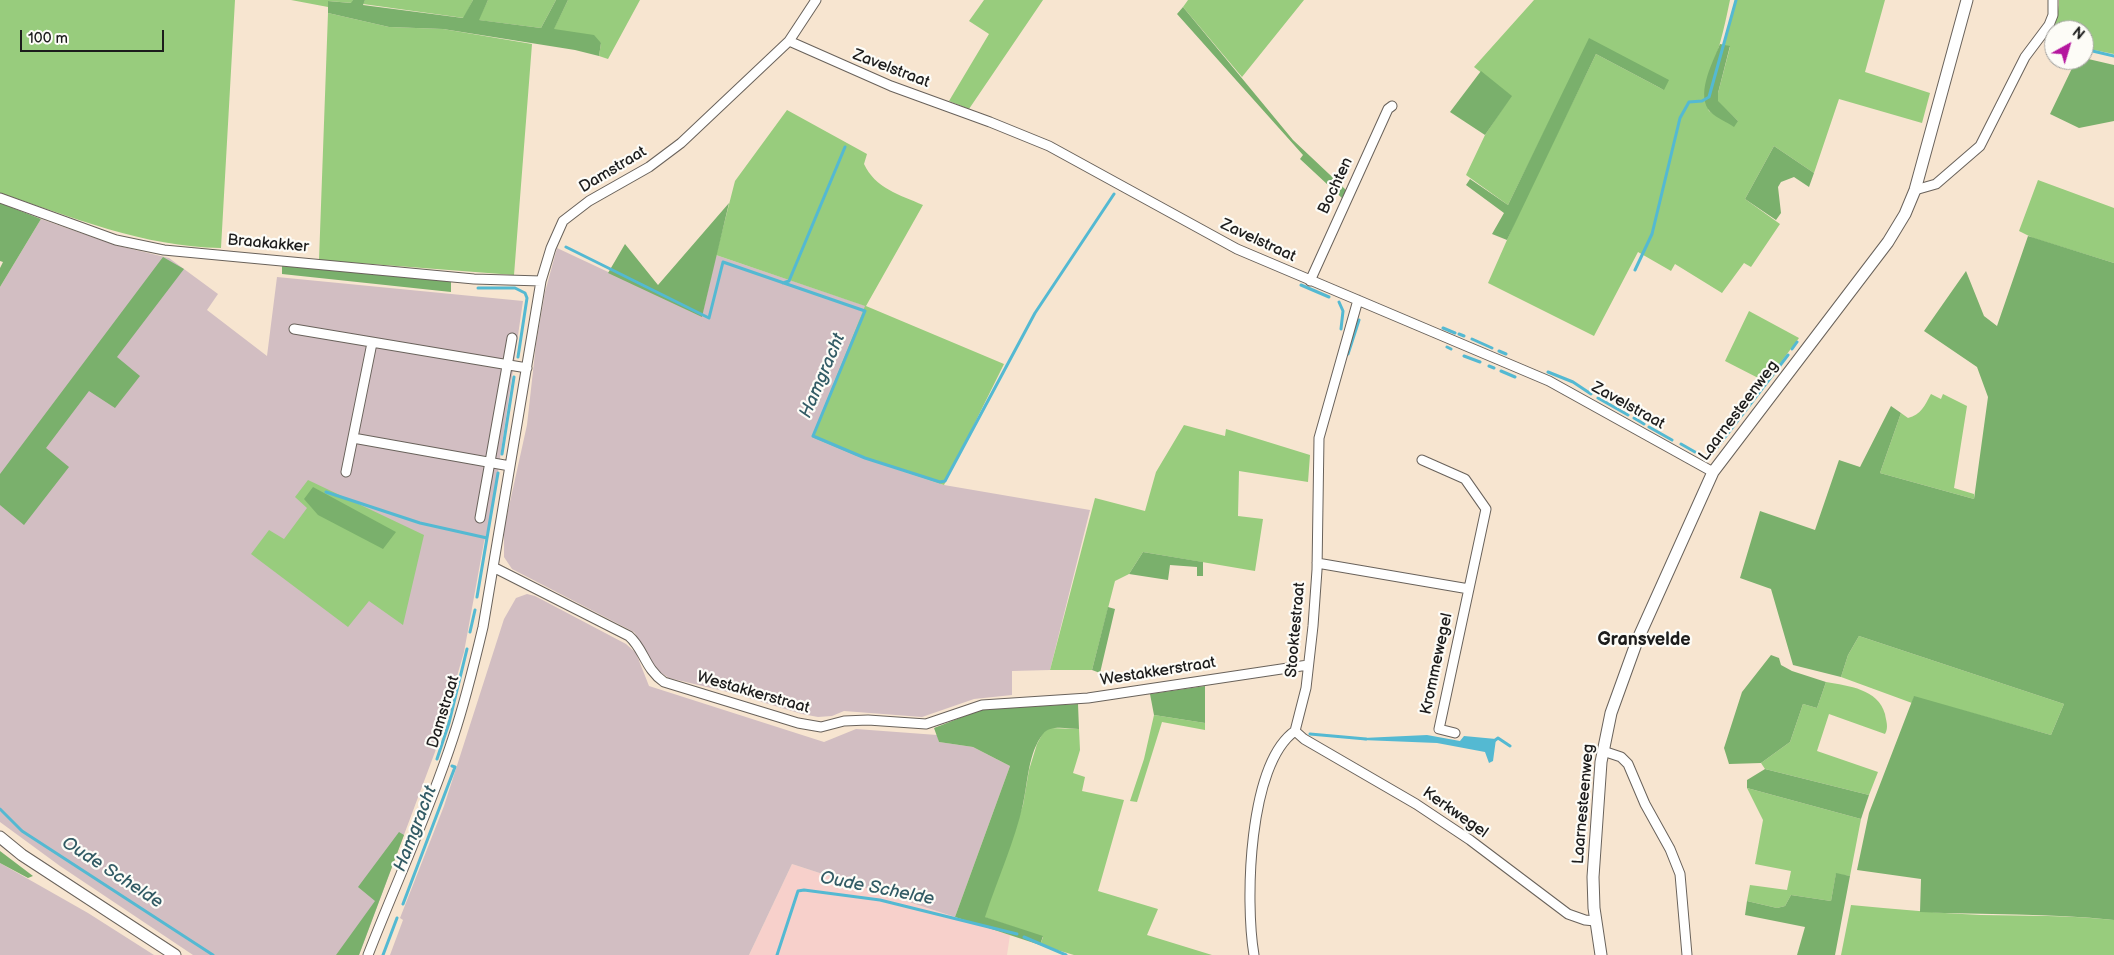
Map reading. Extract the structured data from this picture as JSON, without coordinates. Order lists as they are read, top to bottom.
{
  "streets": {
    "street": [
      "Zavelstraat",
      "Damstraat",
      "Bochten",
      "Braakakker",
      "Laarnesteenweg",
      "Stooktestraat",
      "Krommewegel",
      "Westakkerstraat",
      "Kerkwegel"
    ]
  },
  "crossings": [
    ["Zavelstraat", "Damstraat"],
    ["Zavelstraat", "Bochten"],
    ["Zavelstraat", "Laarnesteenweg"],
    ["Zavelstraat", "Stooktestraat"],
    ["Damstraat", "Braakakker"],
    ["Damstraat", "Westakkerstraat"],
    ["Laarnesteenweg", "Kerkwegel"],
    ["Stooktestraat", "Westakkerstraat"],
    ["Stooktestraat", "Kerkwegel"]
  ],
  "districts": ["Gransvelde"],
  "water": ["Hamgracht", "Oude Schelde"],
  "scale_bar": "100 m",
  "north": "top right"
}
